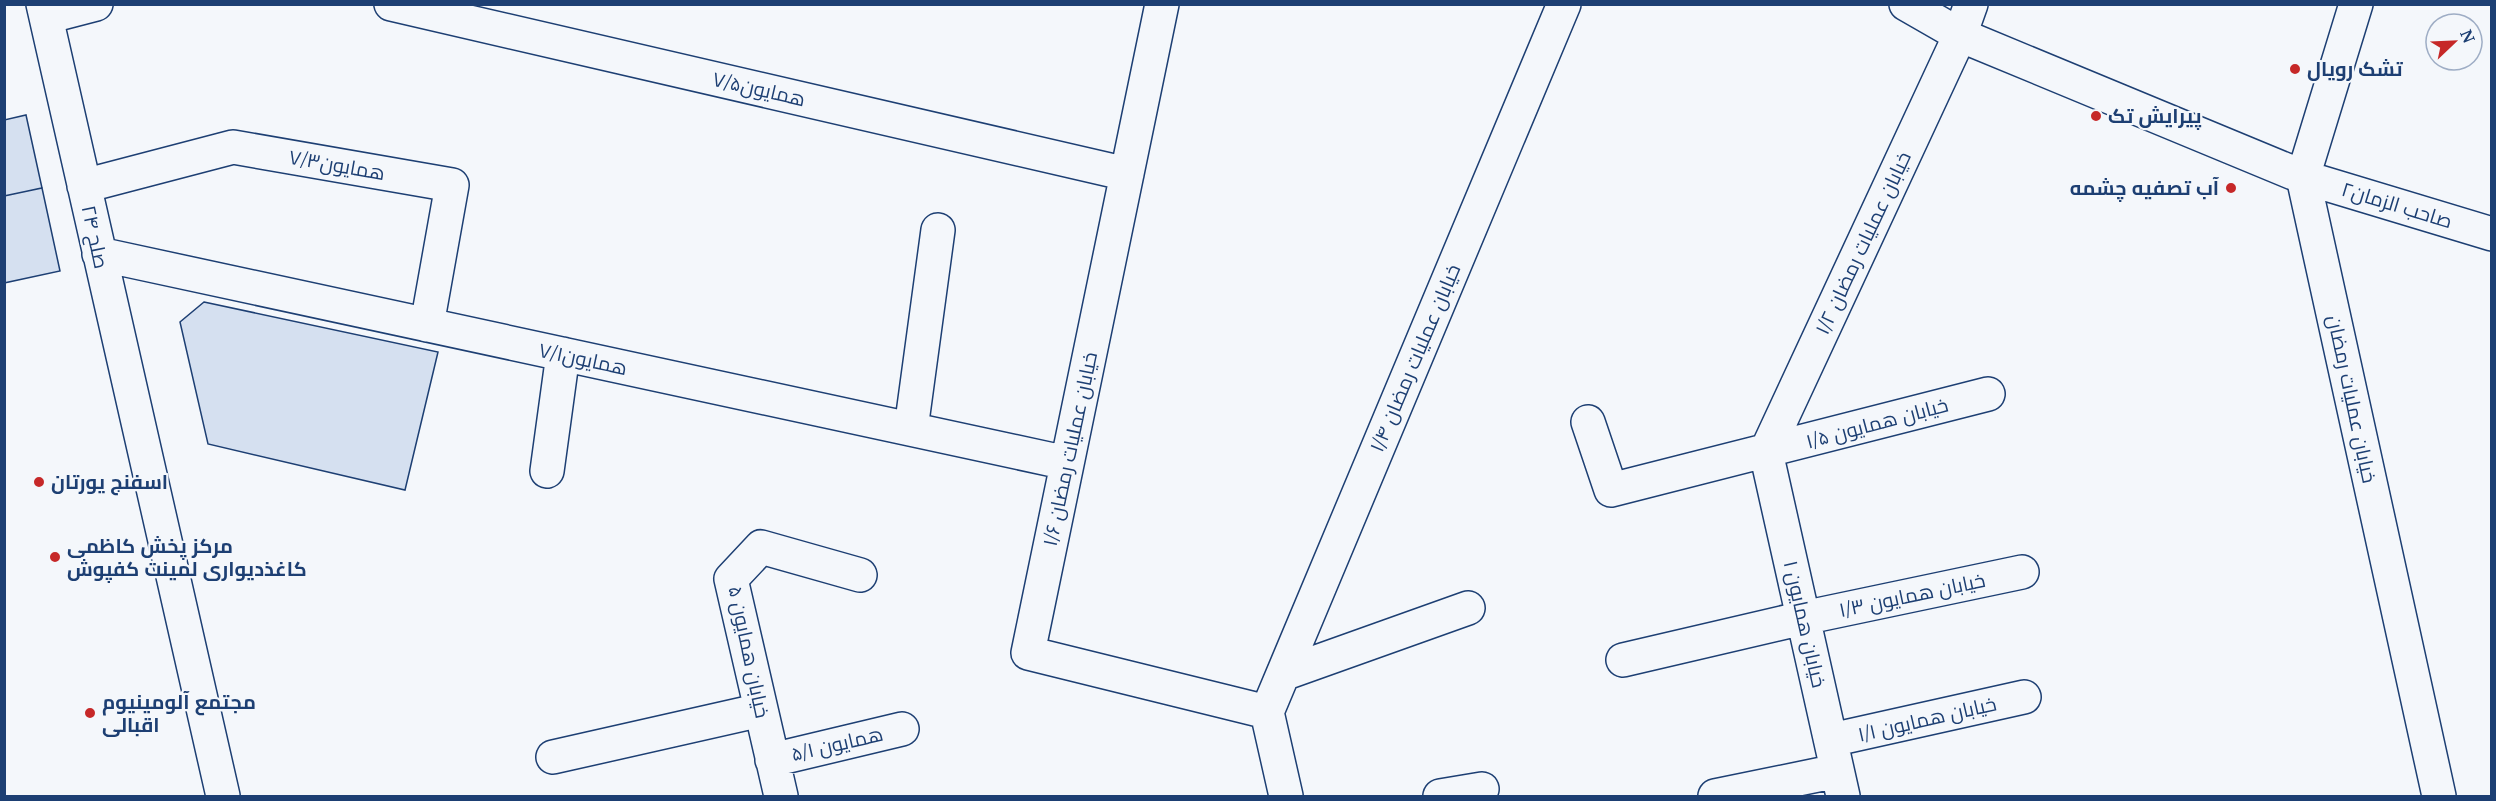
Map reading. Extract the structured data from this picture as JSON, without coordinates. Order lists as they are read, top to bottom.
{
  "streets": {
    "street": [
      "همایون۷/۵",
      "همایون۷/۳",
      "۲صاحب الزمان",
      "صلح ۲۴",
      "خیابان عملیات رمضان ۱/۲",
      "خیابان عملیات رمضان ۱/۴",
      "همایون۷/۱",
      "خیابان عملیات رمضان",
      "خیابان همایون ۱/۵",
      "خیابان عملیات رمضان ۱/۶",
      "خیابان همایون ۱/۳",
      "خیابان همایون ۱",
      "خیابان همایون ۵",
      "خیابان همایون ۱/۱",
      "همایون ۵/۱"
    ]
  },
  "crossings": [
    ["همایون۷/۵", "خیابان عملیات رمضان ۱/۶"],
    ["همایون۷/۳", "صلح ۲۴"],
    ["همایون۷/۳", "همایون۷/۱"],
    ["۲صاحب الزمان", "خیابان عملیات رمضان ۱/۲"],
    ["۲صاحب الزمان", "خیابان عملیات رمضان"],
    ["صلح ۲۴", "همایون۷/۱"],
    ["خیابان عملیات رمضان ۱/۲", "خیابان همایون ۱/۵"],
    ["خیابان عملیات رمضان ۱/۲", "خیابان همایون ۱"],
    ["خیابان عملیات رمضان ۱/۴", "خیابان عملیات رمضان ۱/۶"],
    ["همایون۷/۱", "خیابان عملیات رمضان ۱/۶"],
    ["خیابان همایون ۱/۵", "خیابان همایون ۱"],
    ["خیابان همایون ۱/۳", "خیابان همایون ۱"],
    ["خیابان همایون ۱", "خیابان همایون ۱/۱"],
    ["خیابان همایون ۵", "همایون ۵/۱"]
  ],
  "places": [
    "تشک رویال",
    "پیرایش تک",
    "آب تصفیه چشمه",
    "اسفنج یورتان",
    "مرکز پخش کاظمی کاغذدیواری لمینت کفپوش",
    "مجتمع آلومینیوم اقبالی"
  ],
  "north": "top right"
}
